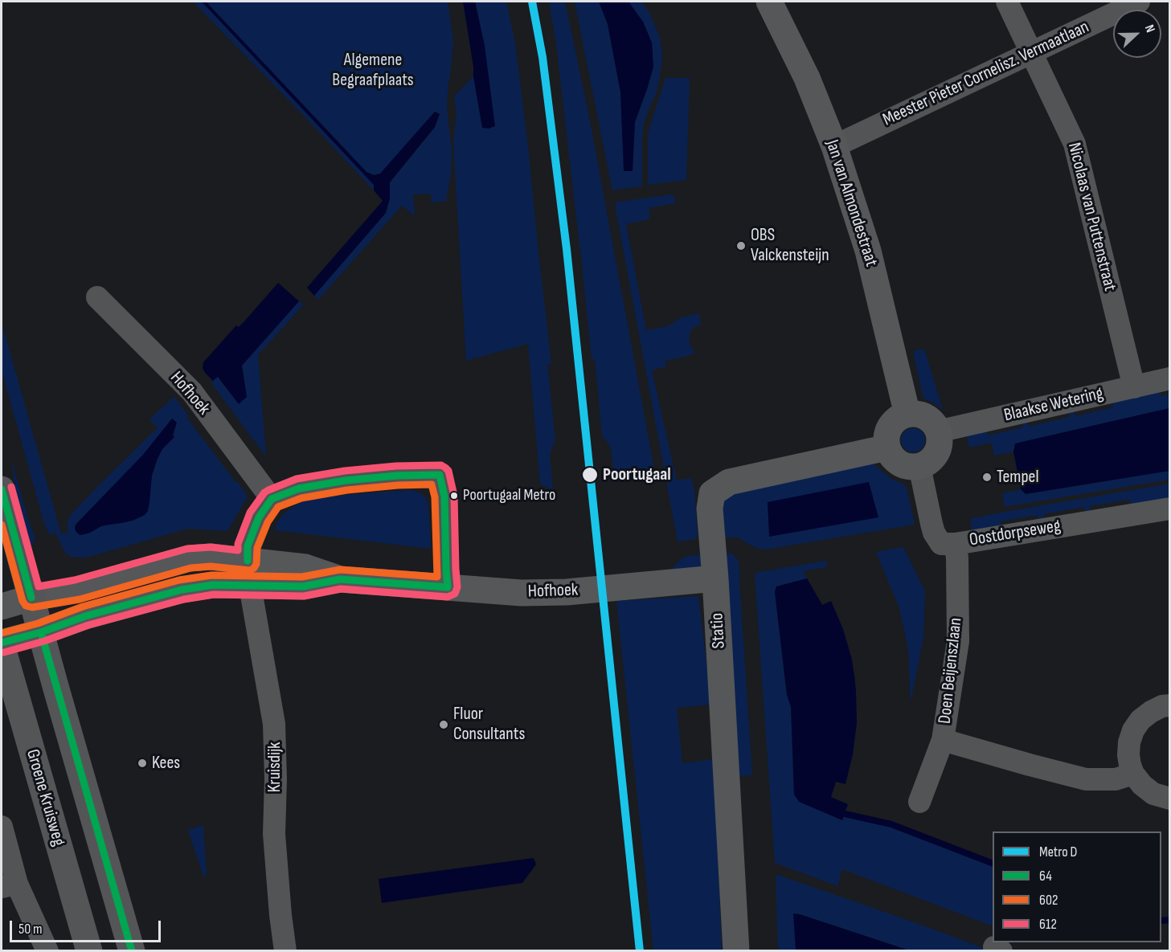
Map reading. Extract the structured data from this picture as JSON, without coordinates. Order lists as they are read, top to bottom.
{
  "streets": {
    "main road": ["Groene Kruisweg"],
    "street": [
      "Meester Pieter Cornelisz. Vermaatlaan",
      "Jan van Almondestraat",
      "Nicolaas van Puttenstraat",
      "Hofhoek",
      "Blaakse Wetering",
      "Oostdorpseweg",
      "Statio",
      "Doen Beijenszlaan",
      "Kruisdijk"
    ]
  },
  "crossings": [
    ["Meester Pieter Cornelisz. Vermaatlaan", "Jan van Almondestraat"],
    ["Meester Pieter Cornelisz. Vermaatlaan", "Nicolaas van Puttenstraat"],
    ["Jan van Almondestraat", "Blaakse Wetering"],
    ["Jan van Almondestraat", "Oostdorpseweg"],
    ["Jan van Almondestraat", "Statio"],
    ["Nicolaas van Puttenstraat", "Blaakse Wetering"],
    ["Hofhoek", "Statio"],
    ["Hofhoek", "Kruisdijk"],
    ["Hofhoek", "Groene Kruisweg"],
    ["Blaakse Wetering", "Oostdorpseweg"],
    ["Blaakse Wetering", "Statio"],
    ["Oostdorpseweg", "Statio"],
    ["Oostdorpseweg", "Doen Beijenszlaan"]
  ],
  "parks": ["Algemene Begraafplaats"],
  "places": [
    "OBS Valckensteijn",
    "Poortugaal",
    "Tempel",
    "Poortugaal Metro",
    "Fluor Consultants",
    "Kees"
  ],
  "lines": [
    "metro line D",
    "transit line 612",
    "transit line 64",
    "transit line 602"
  ],
  "legend": [
    "Metro D",
    "64",
    "602",
    "612"
  ],
  "scale_bar": "50 m",
  "north": "right"
}
